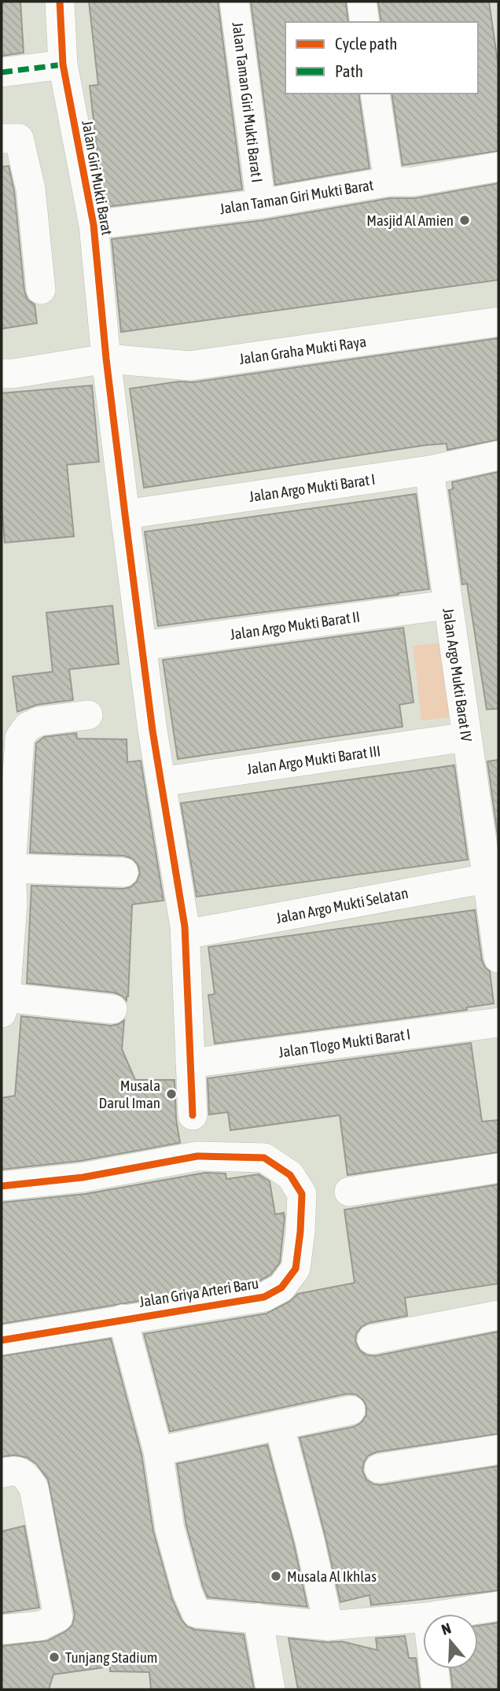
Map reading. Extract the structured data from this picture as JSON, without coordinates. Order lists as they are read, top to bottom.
{
  "streets": {
    "street": [
      "Jalan Taman Giri Mukti Barat I",
      "Jalan Giri Mukti Barat",
      "Jalan Taman Giri Mukti Barat",
      "Jalan Graha Mukti Raya",
      "Jalan Argo Mukti Barat I",
      "Jalan Argo Mukti Barat II",
      "Jalan Argo Mukti Barat IV",
      "Jalan Argo Mukti Barat III",
      "Jalan Argo Mukti Selatan",
      "Jalan Tlogo Mukti Barat I",
      "Jalan Griya Arteri Baru"
    ]
  },
  "crossings": [
    ["Jalan Taman Giri Mukti Barat I", "Jalan Taman Giri Mukti Barat"],
    ["Jalan Giri Mukti Barat", "Jalan Taman Giri Mukti Barat"],
    ["Jalan Giri Mukti Barat", "Jalan Graha Mukti Raya"],
    ["Jalan Giri Mukti Barat", "Jalan Argo Mukti Barat I"],
    ["Jalan Giri Mukti Barat", "Jalan Argo Mukti Barat II"],
    ["Jalan Giri Mukti Barat", "Jalan Argo Mukti Barat III"],
    ["Jalan Giri Mukti Barat", "Jalan Argo Mukti Selatan"],
    ["Jalan Giri Mukti Barat", "Jalan Tlogo Mukti Barat I"],
    ["Jalan Argo Mukti Barat I", "Jalan Argo Mukti Barat IV"],
    ["Jalan Argo Mukti Barat II", "Jalan Argo Mukti Barat IV"],
    ["Jalan Argo Mukti Barat IV", "Jalan Argo Mukti Barat III"],
    ["Jalan Argo Mukti Barat IV", "Jalan Argo Mukti Selatan"]
  ],
  "places": [
    "Masjid Al Amien",
    "Musala Darul Iman",
    "Musala Al Ikhlas",
    "Tunjang Stadium"
  ],
  "legend": ["Cycle path", "Path"],
  "north": "top"
}
